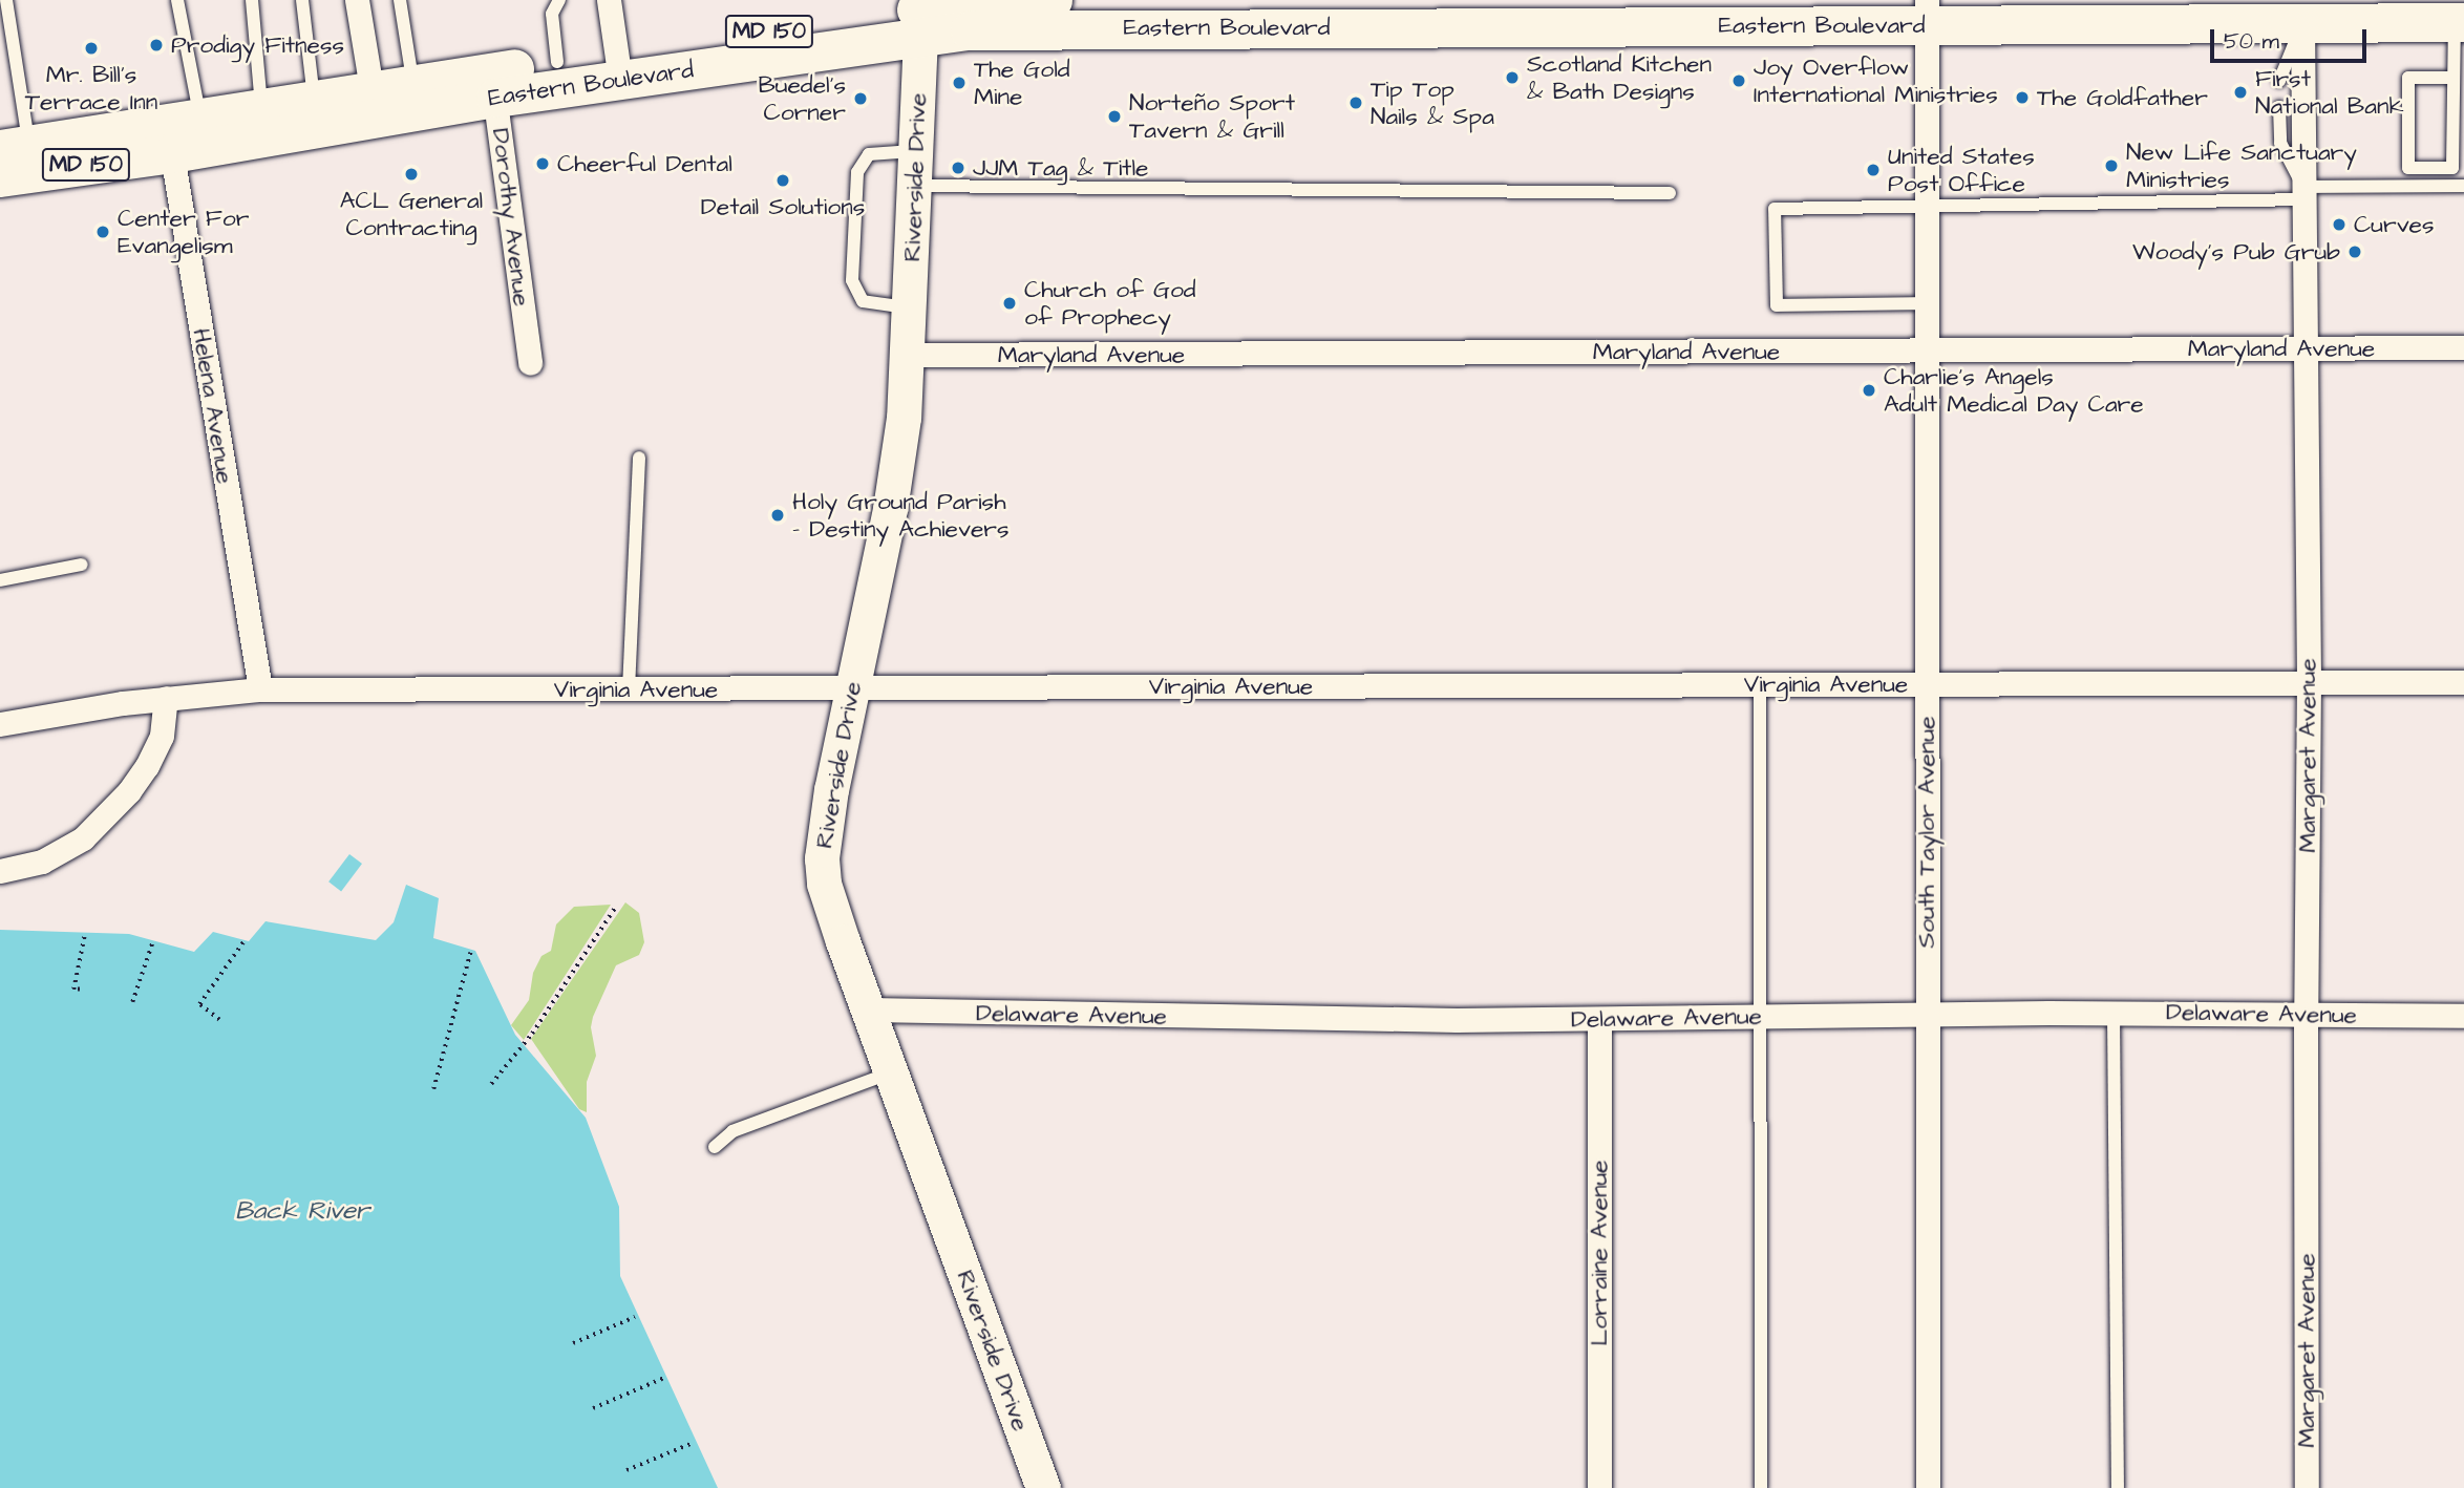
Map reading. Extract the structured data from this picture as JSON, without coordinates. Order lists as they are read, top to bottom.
{
  "streets": {
    "main road": ["Eastern Boulevard", "MD 150"],
    "street": [
      "Riverside Drive",
      "Dorothy Avenue",
      "Maryland Avenue",
      "Helena Avenue",
      "Virginia Avenue",
      "Margaret Avenue",
      "South Taylor Avenue",
      "Delaware Avenue",
      "Lorraine Avenue"
    ]
  },
  "crossings": [
    ["Eastern Boulevard", "Riverside Drive"],
    ["Eastern Boulevard", "Dorothy Avenue"],
    ["Eastern Boulevard", "Helena Avenue"],
    ["Eastern Boulevard", "Margaret Avenue"],
    ["Eastern Boulevard", "South Taylor Avenue"],
    ["Riverside Drive", "Maryland Avenue"],
    ["Riverside Drive", "Virginia Avenue"],
    ["Riverside Drive", "Delaware Avenue"],
    ["Maryland Avenue", "Margaret Avenue"],
    ["Maryland Avenue", "South Taylor Avenue"],
    ["Helena Avenue", "Virginia Avenue"],
    ["Virginia Avenue", "Margaret Avenue"],
    ["Virginia Avenue", "South Taylor Avenue"],
    ["Margaret Avenue", "Delaware Avenue"],
    ["South Taylor Avenue", "Delaware Avenue"],
    ["Delaware Avenue", "Lorraine Avenue"]
  ],
  "water": ["Back River"],
  "places": [
    "Prodigy Fitness",
    "Mr. Bill’s Terrace Inn",
    "Scotland Kitchen & Bath Designs",
    "Joy Overflow International Ministries",
    "The Gold Mine",
    "First National Bank",
    "The Goldfather",
    "Buedel’s Corner",
    "Tip Top Nails & Spa",
    "Norteño Sport Tavern & Grill",
    "Cheerful Dental",
    "New Life Sanctuary Ministries",
    "JJM Tag & Title",
    "United States Post Office",
    "ACL General Contracting",
    "Detail Solutions",
    "Curves",
    "Center For Evangelism",
    "Woody's Pub Grub",
    "Church of God of Prophecy",
    "Charlie’s Angels Adult Medical Day Care",
    "Holy Ground Parish - Destiny Achievers"
  ],
  "scale_bar": "50 m"
}
